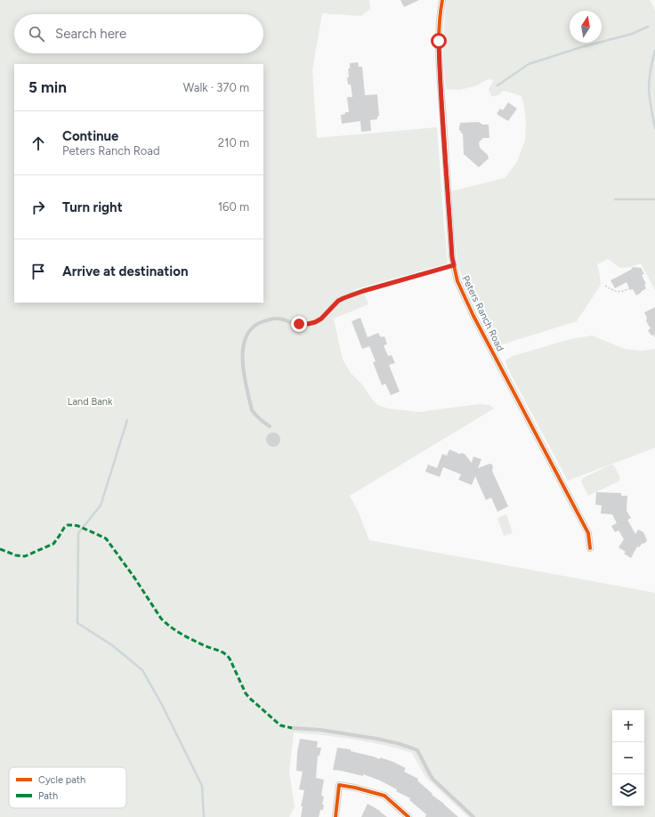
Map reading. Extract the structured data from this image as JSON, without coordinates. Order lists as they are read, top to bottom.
{
  "streets": {
    "street": ["Peters Ranch Road"]
  },
  "parks": ["Land Bank"],
  "legend": ["Cycle path", "Path"],
  "north": "top",
  "page": {
    "search": "Search here",
    "heading": ["5 min", "Walk · 370 m"],
    "list": [
      ["Continue", "Peters Ranch Road", "210 m"],
      ["Turn right", "160 m"],
      "Arrive at destination"
    ],
    "map_buttons": ["+", "−"]
  }
}
